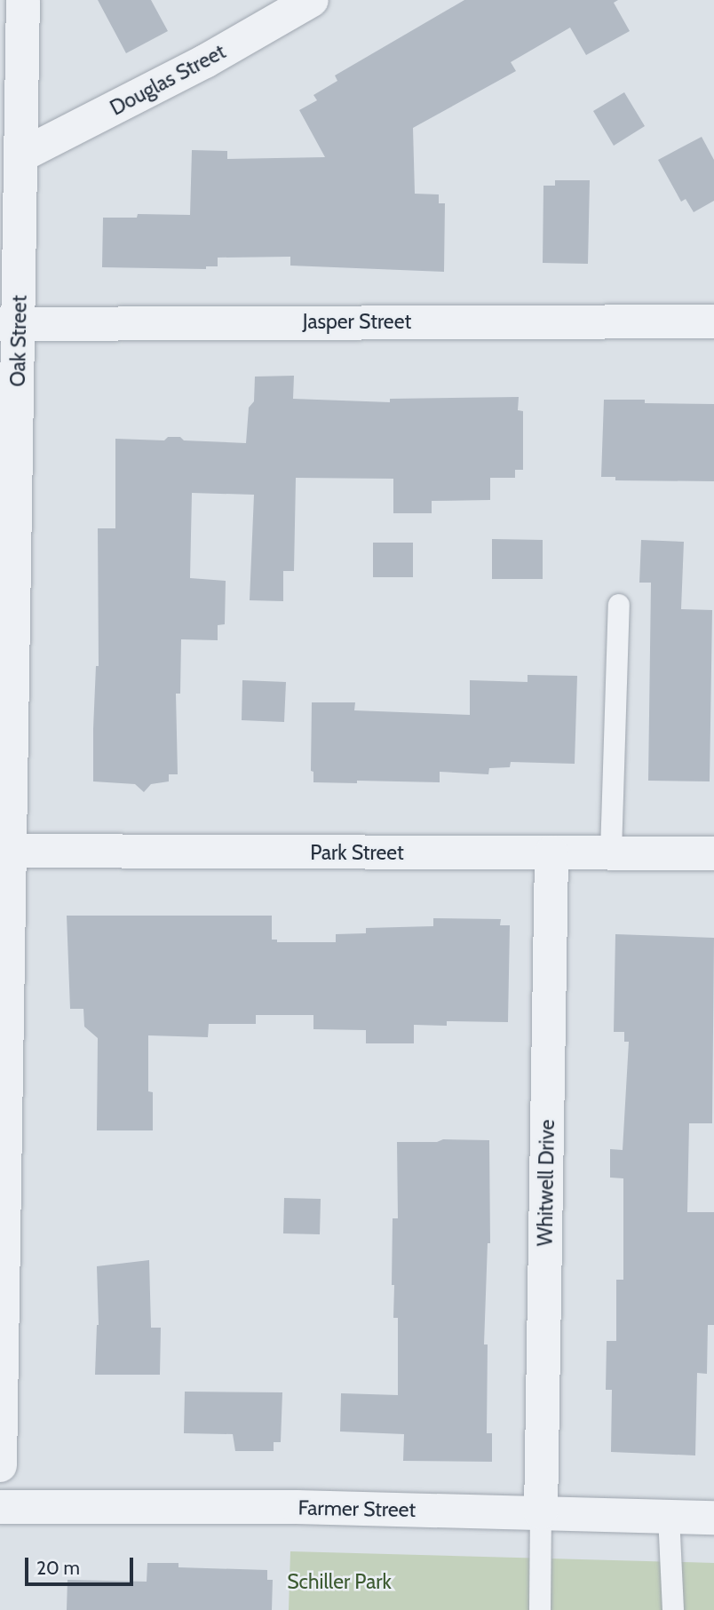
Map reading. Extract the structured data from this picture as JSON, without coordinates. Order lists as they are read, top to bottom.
{
  "streets": {
    "street": [
      "Douglas Street",
      "Jasper Street",
      "Oak Street",
      "Park Street",
      "Whitwell Drive",
      "Farmer Street"
    ]
  },
  "crossings": [
    ["Douglas Street", "Oak Street"],
    ["Jasper Street", "Oak Street"],
    ["Oak Street", "Park Street"],
    ["Park Street", "Whitwell Drive"],
    ["Whitwell Drive", "Farmer Street"]
  ],
  "parks": ["Schiller Park"],
  "scale_bar": "20 m"
}
